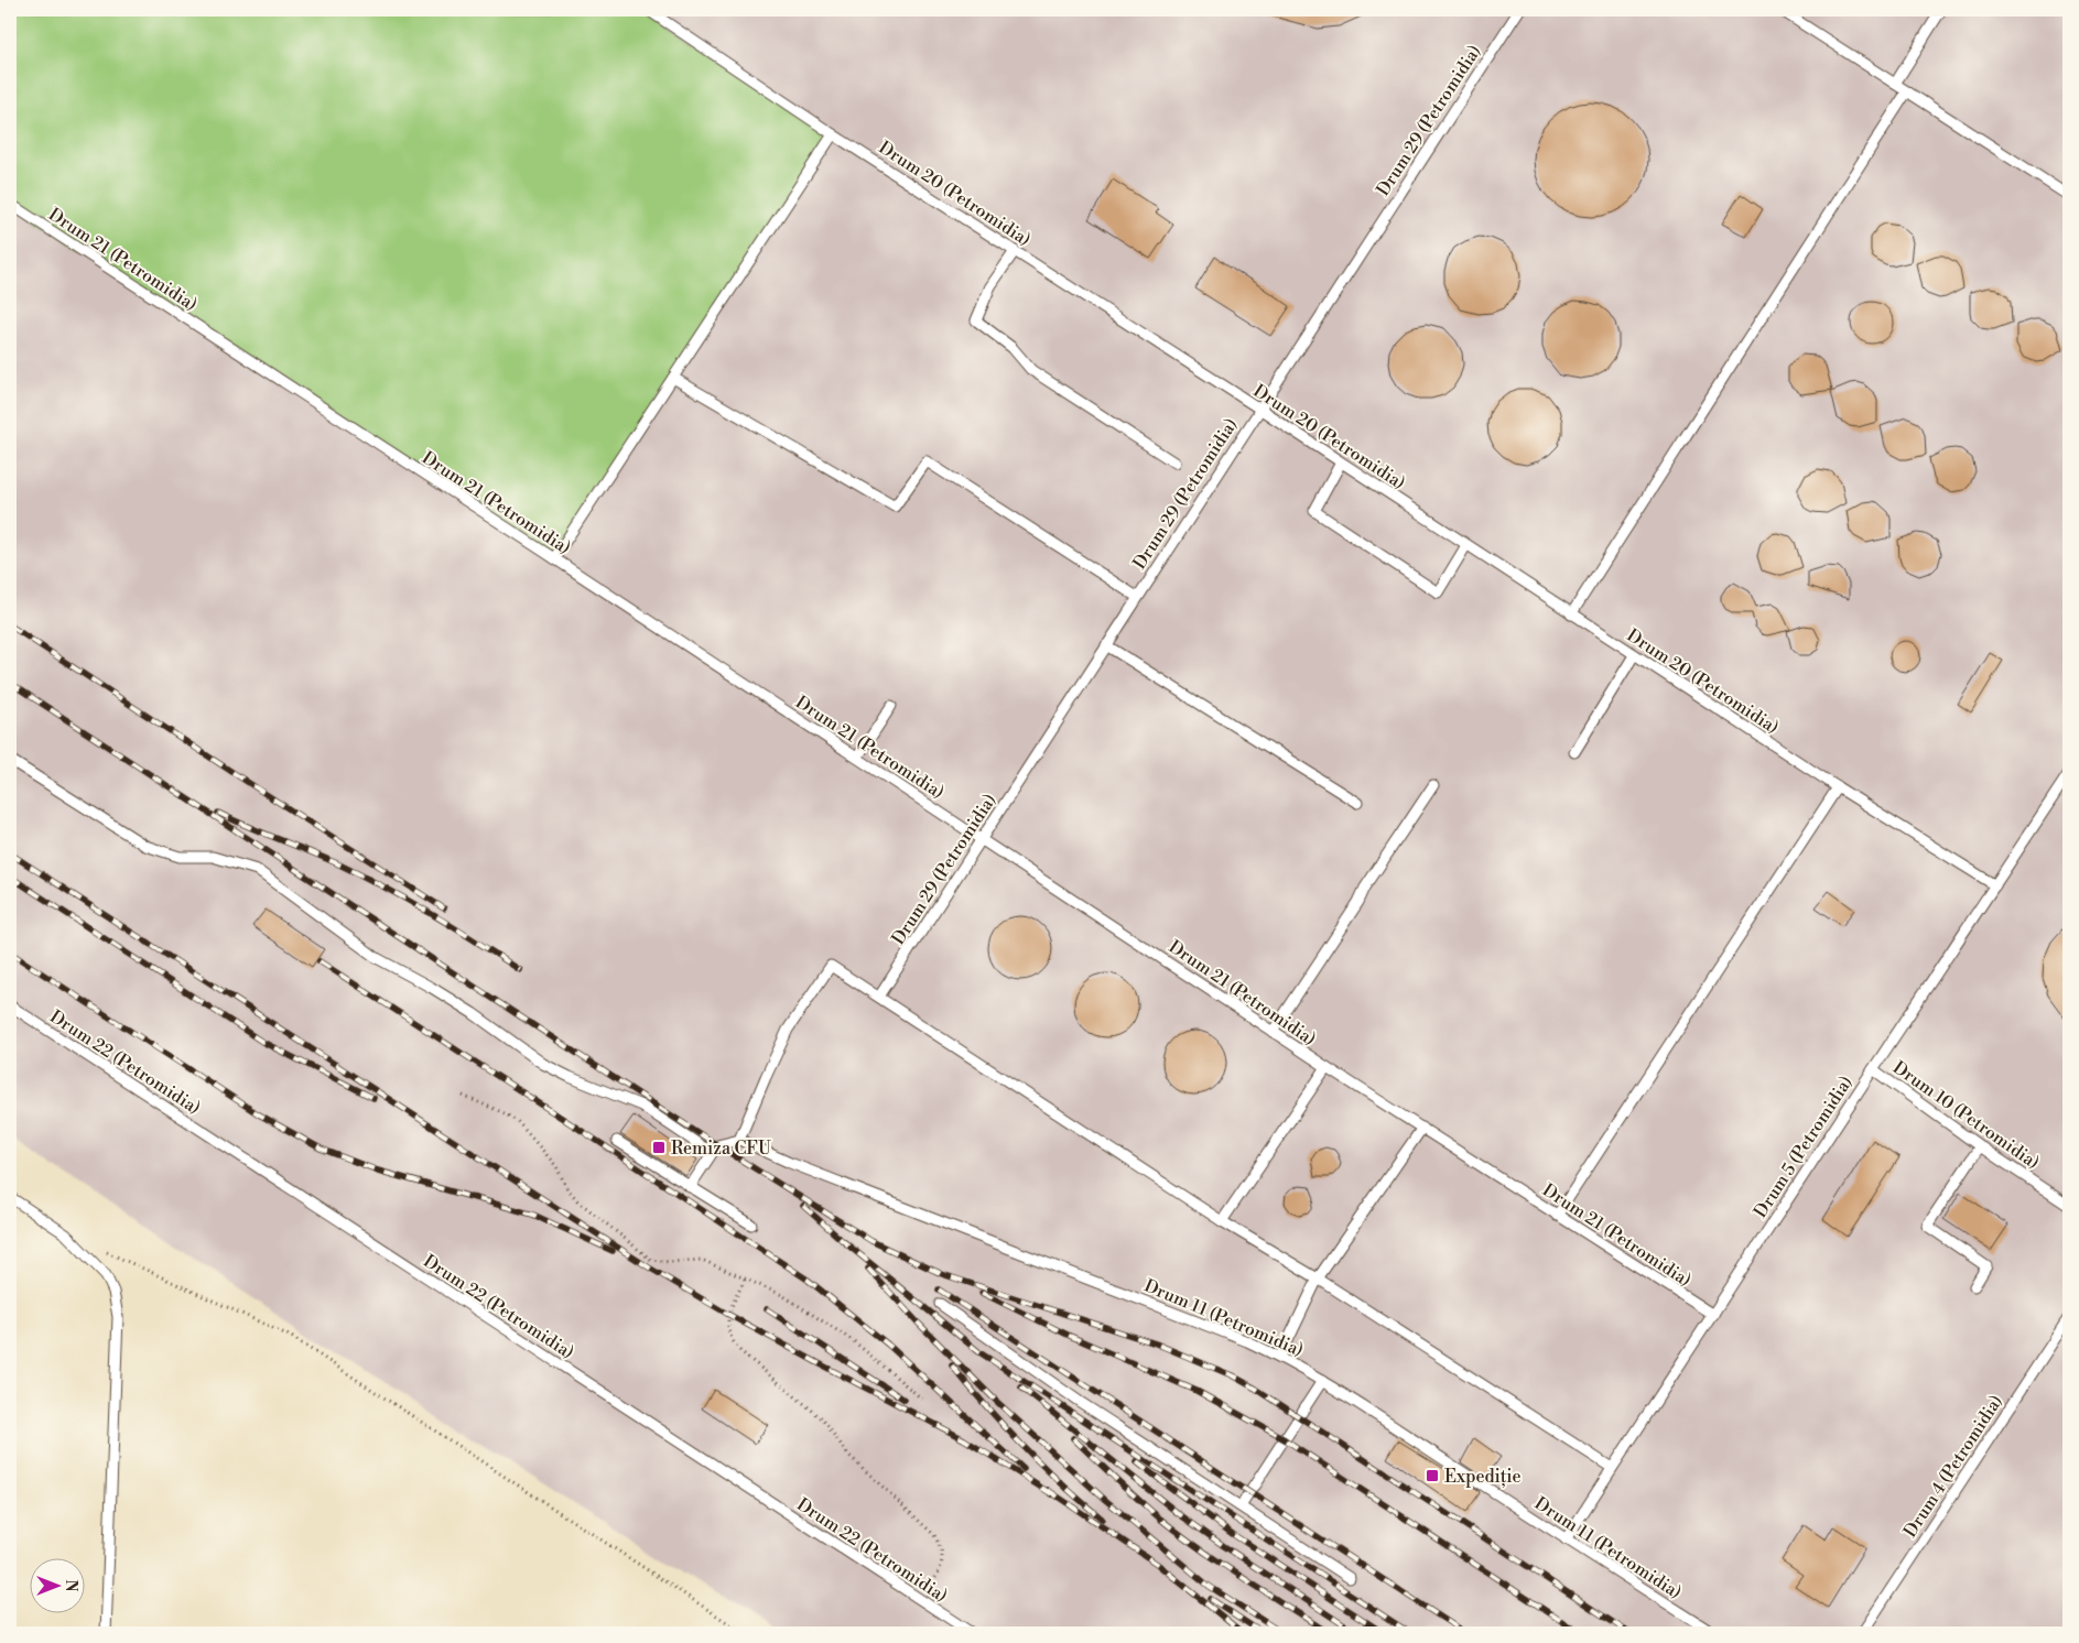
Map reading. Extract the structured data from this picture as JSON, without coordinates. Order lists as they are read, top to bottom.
{
  "streets": {
    "lane": [
      "Drum 29 (Petromidia)",
      "Drum 20 (Petromidia)",
      "Drum 21 (Petromidia)",
      "Drum 22 (Petromidia)",
      "Drum 10 (Petromidia)",
      "Drum 5 (Petromidia)",
      "Drum 11 (Petromidia)",
      "Drum 4 (Petromidia)"
    ]
  },
  "crossings": [
    ["Drum 29 (Petromidia)", "Drum 20 (Petromidia)"],
    ["Drum 29 (Petromidia)", "Drum 21 (Petromidia)"],
    ["Drum 20 (Petromidia)", "Drum 5 (Petromidia)"],
    ["Drum 21 (Petromidia)", "Drum 5 (Petromidia)"],
    ["Drum 10 (Petromidia)", "Drum 5 (Petromidia)"],
    ["Drum 5 (Petromidia)", "Drum 11 (Petromidia)"]
  ],
  "places": {
    "transit": ["Remiza CFU", "Expediție"]
  },
  "north": "right"
}
